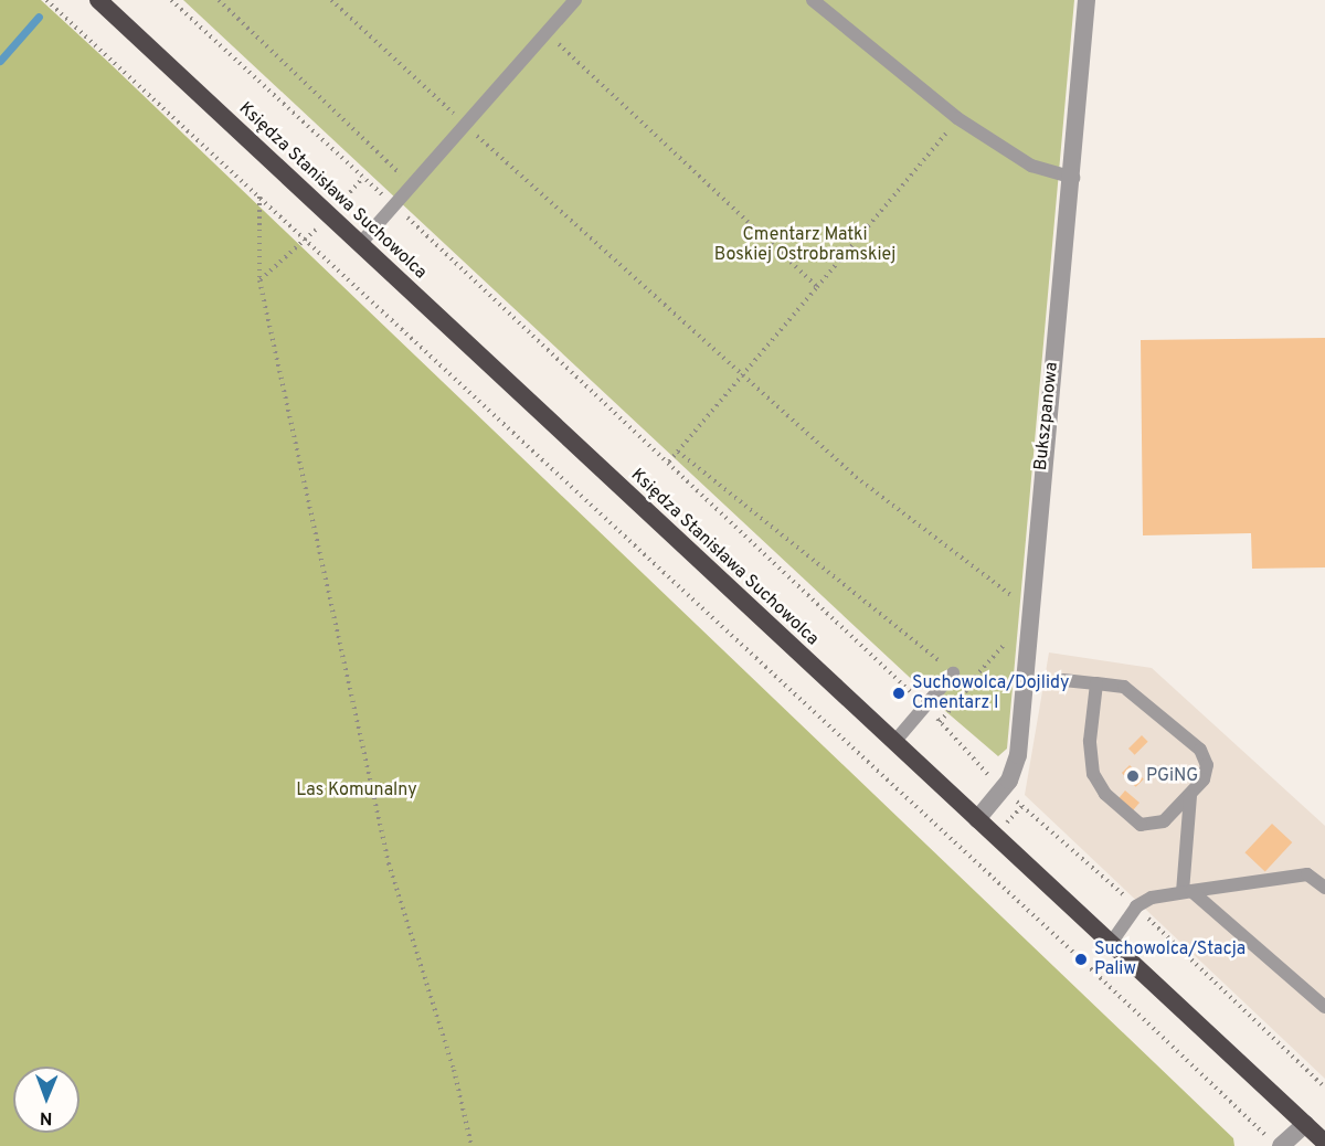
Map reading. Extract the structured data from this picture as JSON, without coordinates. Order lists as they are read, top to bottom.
{
  "streets": {
    "highway": ["Księdza Stanisława Suchowolca"],
    "street": ["Bukszpanowa"]
  },
  "crossings": [
    ["Księdza Stanisława Suchowolca", "Bukszpanowa"]
  ],
  "parks": ["Cmentarz Matki Boskiej Ostrobramskiej", "Las Komunalny"],
  "places": ["Suchowolca/Dojlidy Cmentarz I", "PGiNG", "Suchowolca/Stacja Paliw"],
  "north": "bottom"
}
